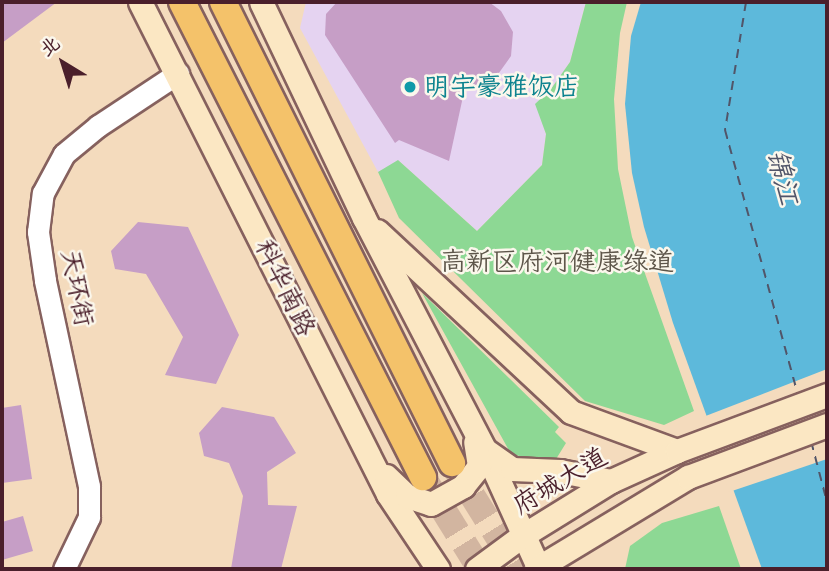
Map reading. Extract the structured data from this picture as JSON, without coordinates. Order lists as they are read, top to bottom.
{
  "streets": {
    "highway": ["科华南路"],
    "main road": ["府城大道"],
    "street": ["天环街"]
  },
  "crossings": [
    ["天环街", "科华南路"]
  ],
  "water": ["锦江"],
  "parks": ["高新区府河健康绿道"],
  "places": ["明宇豪雅饭店"],
  "north": "top left"
}
